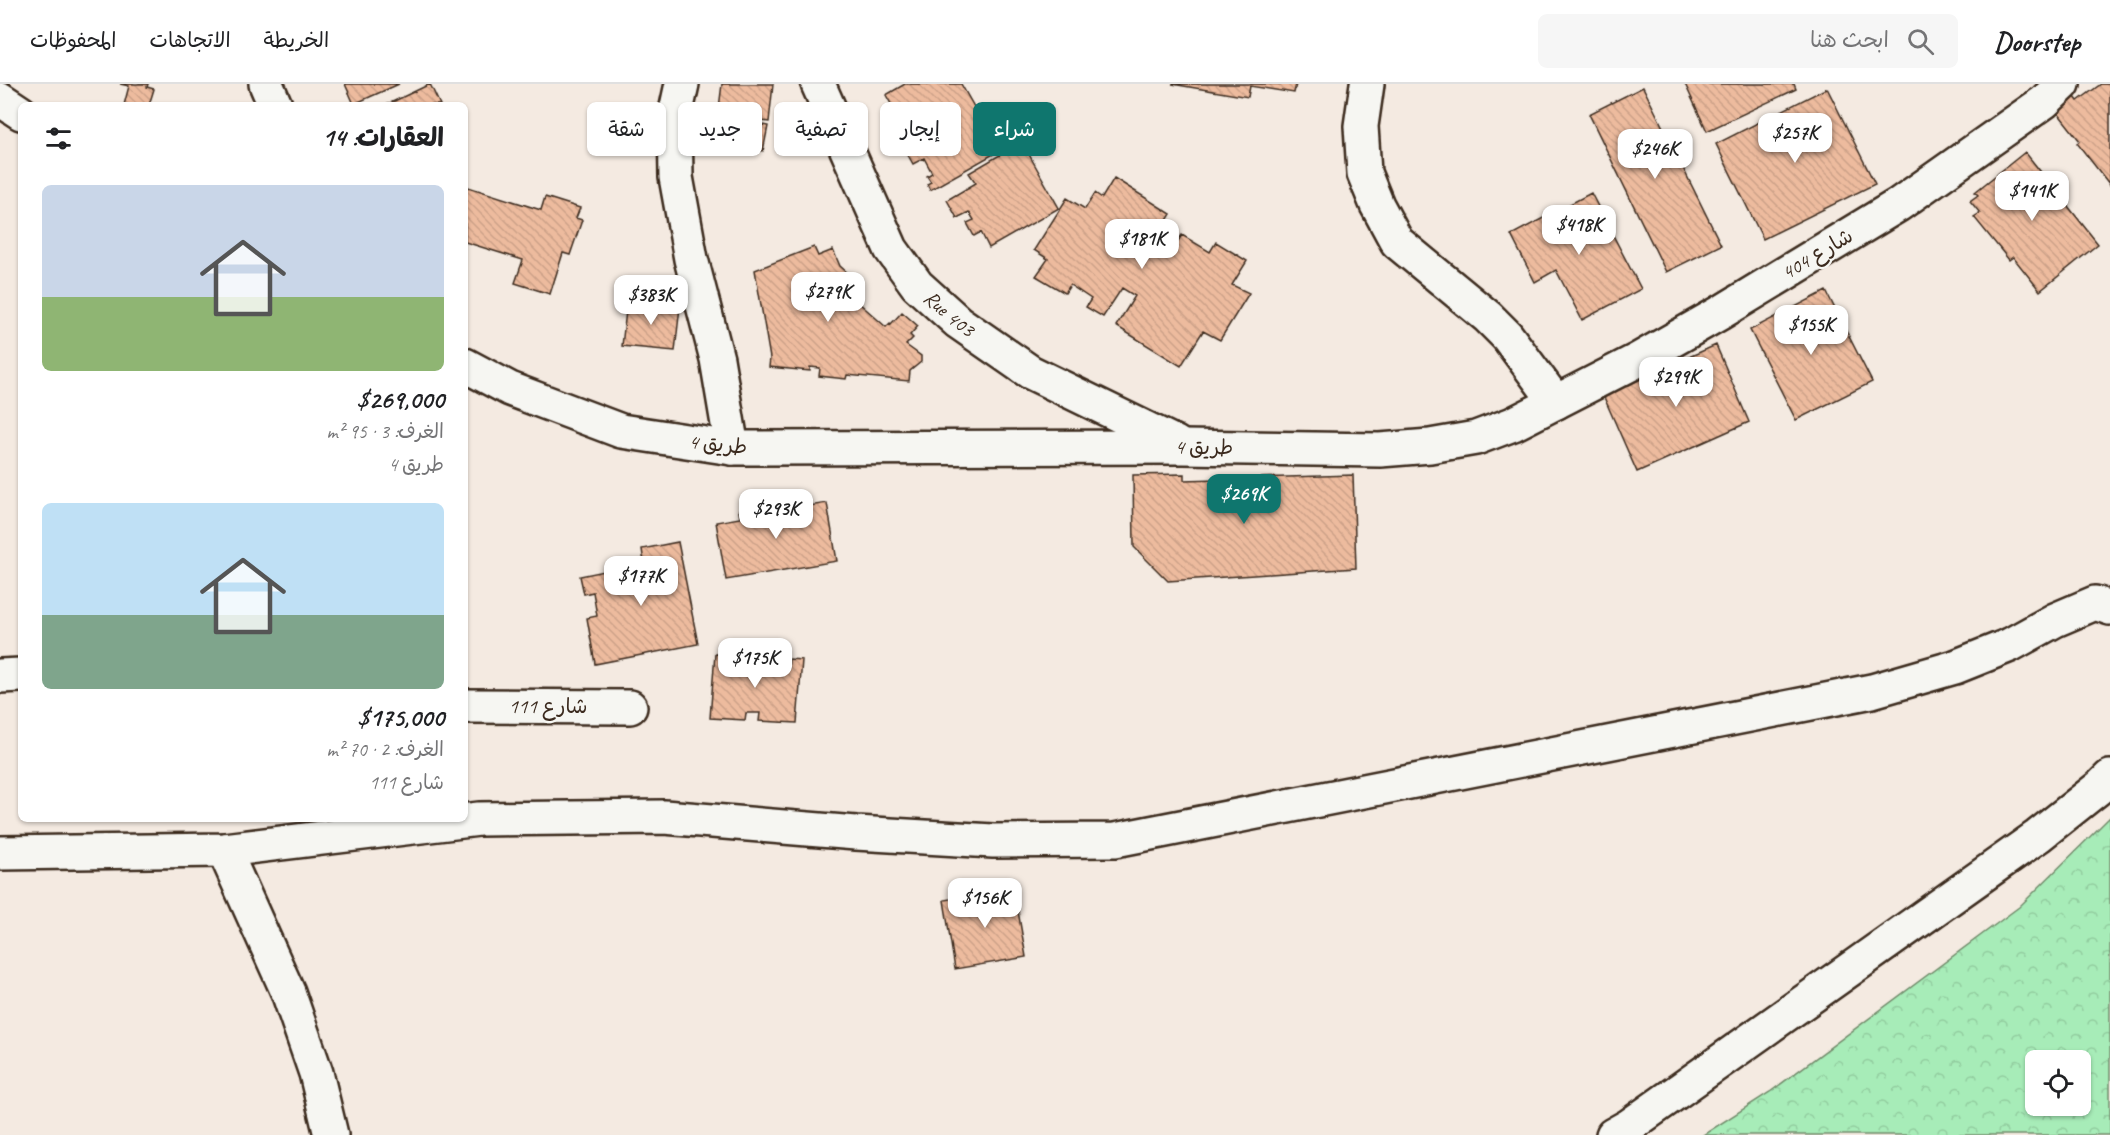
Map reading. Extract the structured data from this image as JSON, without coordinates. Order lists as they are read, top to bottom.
{
  "streets": {
    "street": [
      "شارع 404",
      "Rue 403",
      "طريق 4",
      "شارع 111"
    ]
  },
  "crossings": [
    ["شارع 404", "طريق 4"],
    ["Rue 403", "طريق 4"]
  ],
  "page": {
    "header": "Doorstep",
    "search": "ابحث هنا",
    "nav": ["الخريطة", "الاتجاهات", "المحفوظات"],
    "chip": [
      "شراء",
      "إيجار",
      "تصفية",
      "جديد",
      "شقة"
    ],
    "heading": "العقارات: 14",
    "price": [
      "$257K",
      "$246K",
      "$141K",
      "$418K",
      "$181K",
      "$279K",
      "$383K",
      "$155K",
      "$299K",
      "$269K",
      "$293K",
      "$177K",
      "$175K",
      "$156K"
    ],
    "list": [
      {
        "name": "$269,000",
        "note": "الغرف: 3 · 95 m² · طريق 4"
      },
      {
        "name": "$175,000",
        "note": "الغرف: 2 · 70 m² · شارع 111"
      }
    ]
  }
}
